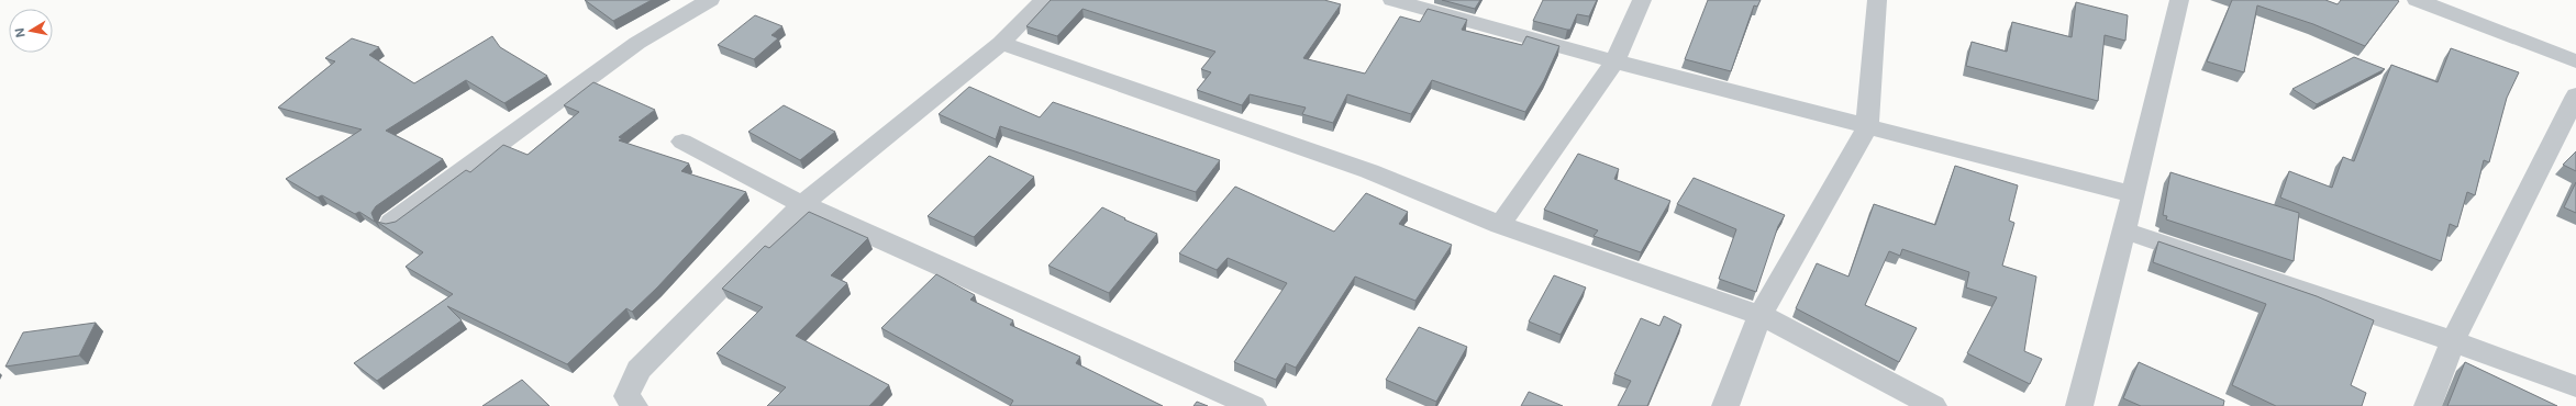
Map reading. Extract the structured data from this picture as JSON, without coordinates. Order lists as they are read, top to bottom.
{
  "north": "left"
}
